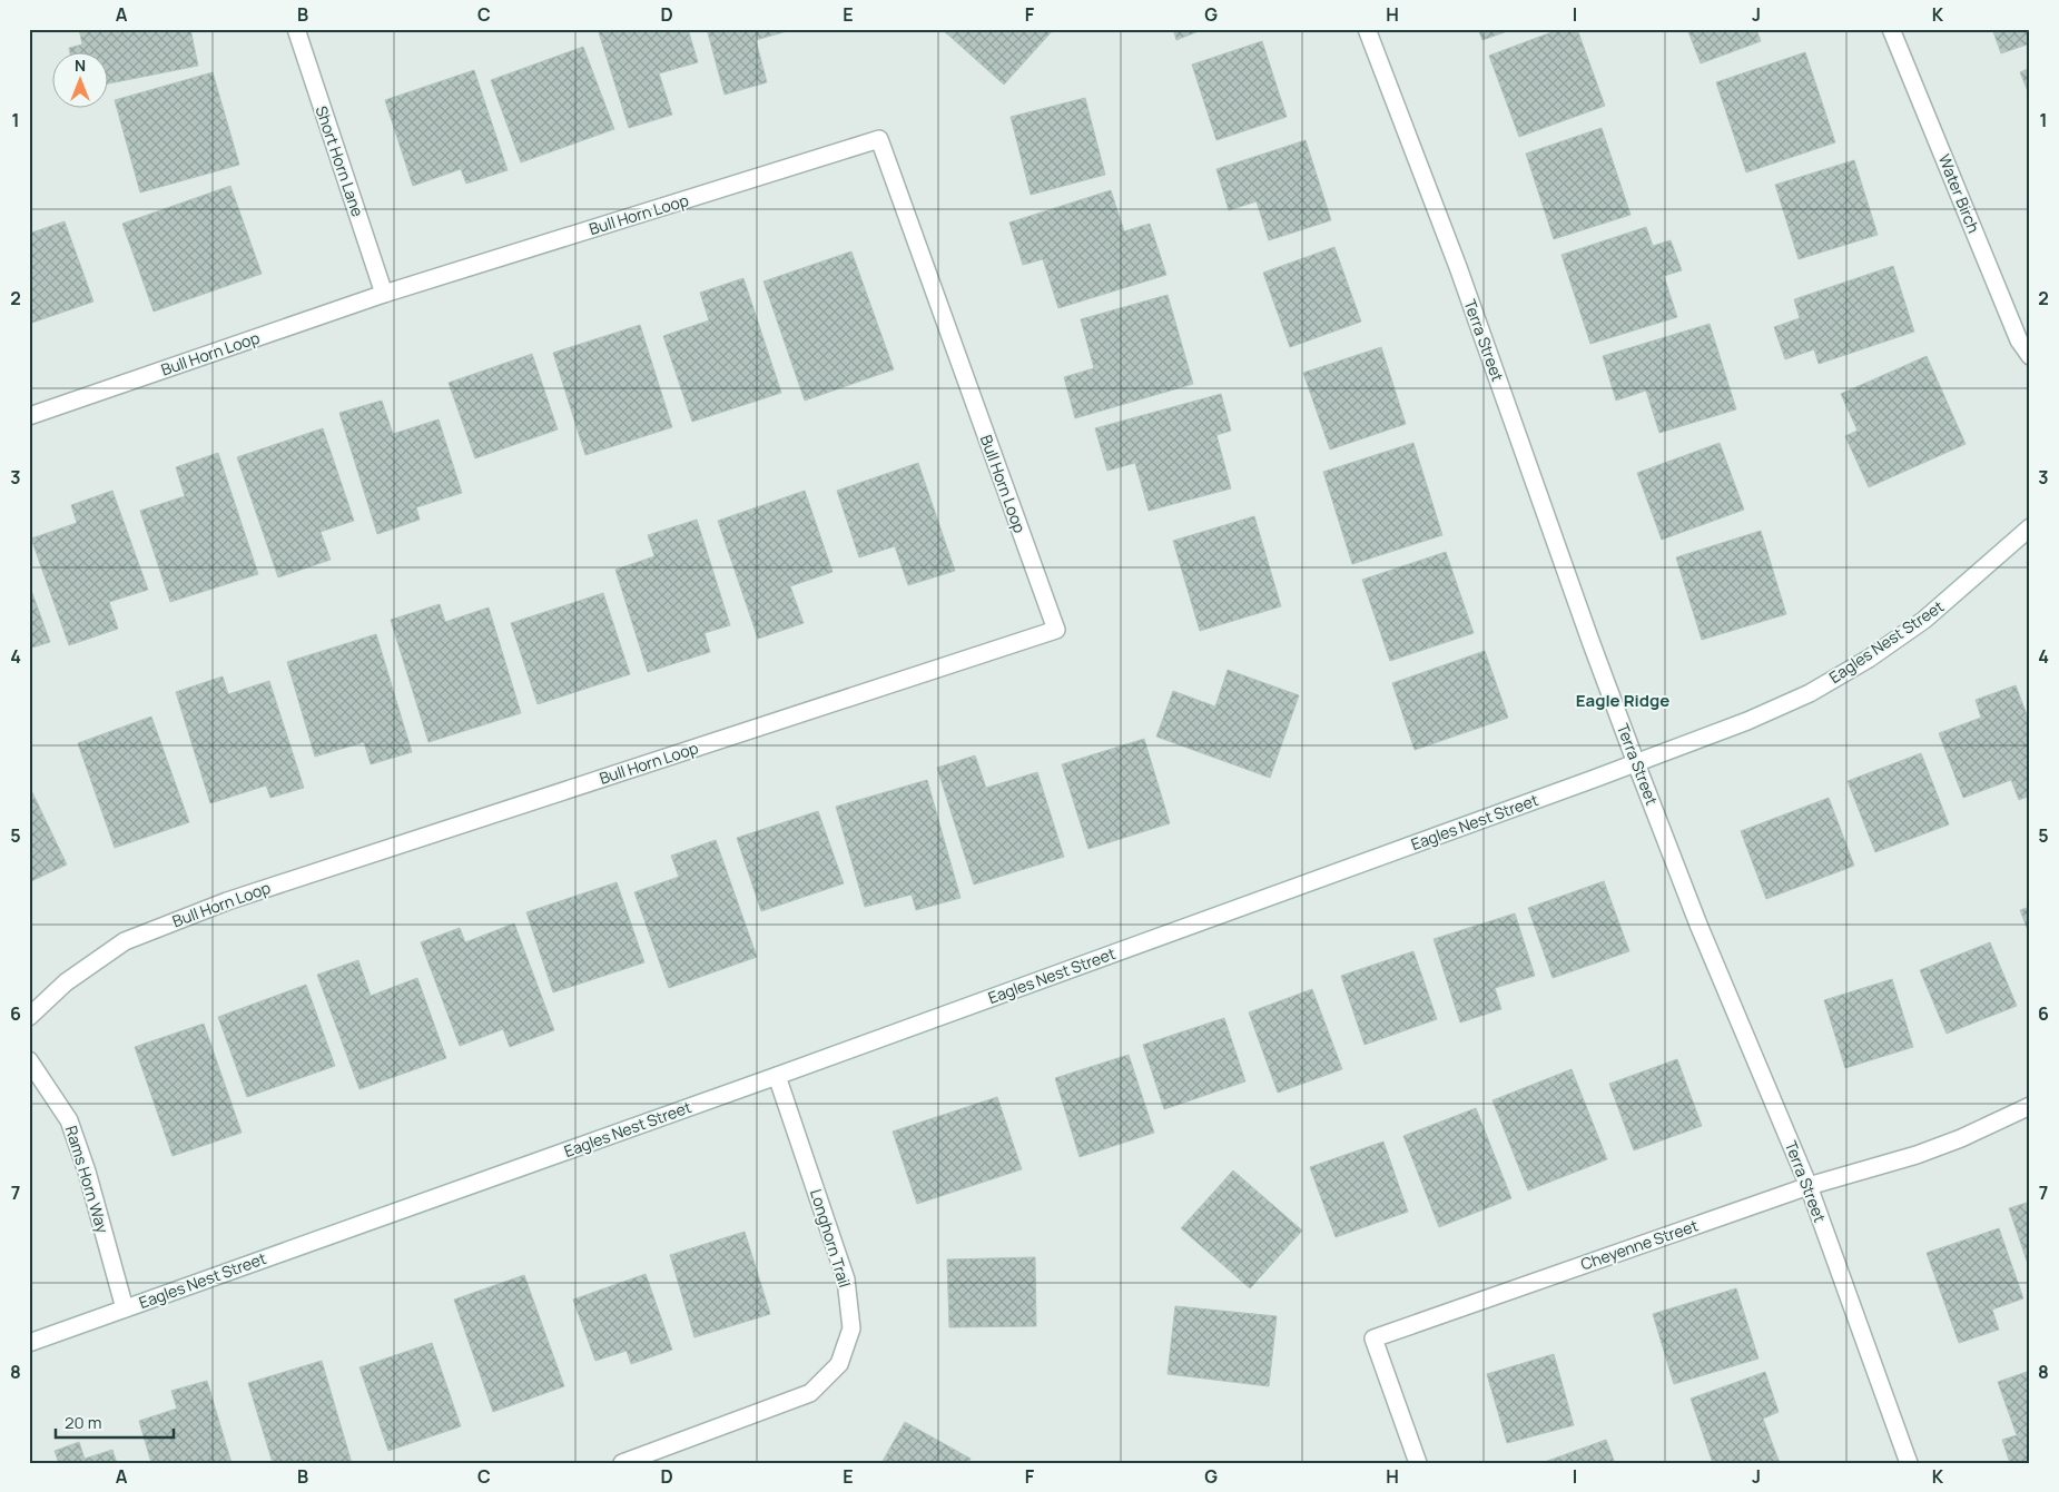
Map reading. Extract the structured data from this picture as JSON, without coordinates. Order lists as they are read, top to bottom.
{
  "streets": {
    "street": [
      "Short Horn Lane",
      "Water Birch",
      "Bull Horn Loop",
      "Terra Street",
      "Eagles Nest Street",
      "Rams Horn Way",
      "Longhorn Trail",
      "Cheyenne Street"
    ]
  },
  "crossings": [
    ["Short Horn Lane", "Bull Horn Loop"],
    ["Terra Street", "Eagles Nest Street"],
    ["Terra Street", "Cheyenne Street"],
    ["Eagles Nest Street", "Rams Horn Way"],
    ["Eagles Nest Street", "Longhorn Trail"]
  ],
  "districts": ["Eagle Ridge"],
  "scale_bar": "20 m",
  "north": "top",
  "grid": {
    "columns": [
      "A",
      "B",
      "C",
      "D",
      "E",
      "F",
      "G",
      "H",
      "I",
      "J",
      "K"
    ],
    "rows": [
      "1",
      "2",
      "3",
      "4",
      "5",
      "6",
      "7",
      "8"
    ]
  }
}
